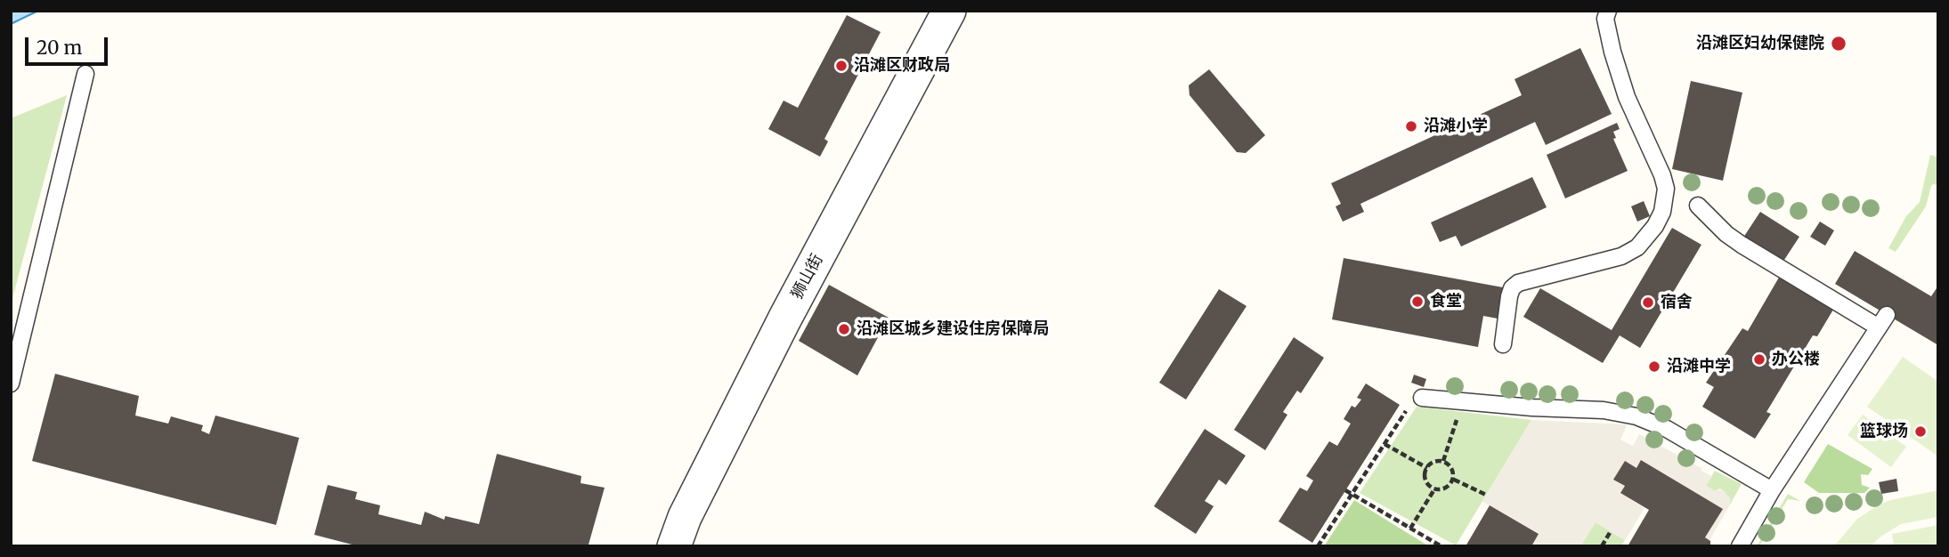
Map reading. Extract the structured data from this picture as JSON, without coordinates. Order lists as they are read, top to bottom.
{
  "streets": {
    "street": ["狮山街"]
  },
  "places": [
    "沿滩区妇幼保健院",
    "沿滩区财政局",
    "沿滩小学",
    "食堂",
    "宿舍",
    "沿滩区城乡建设住房保障局",
    "办公楼",
    "沿滩中学",
    "篮球场"
  ],
  "scale_bar": "20 m"
}
